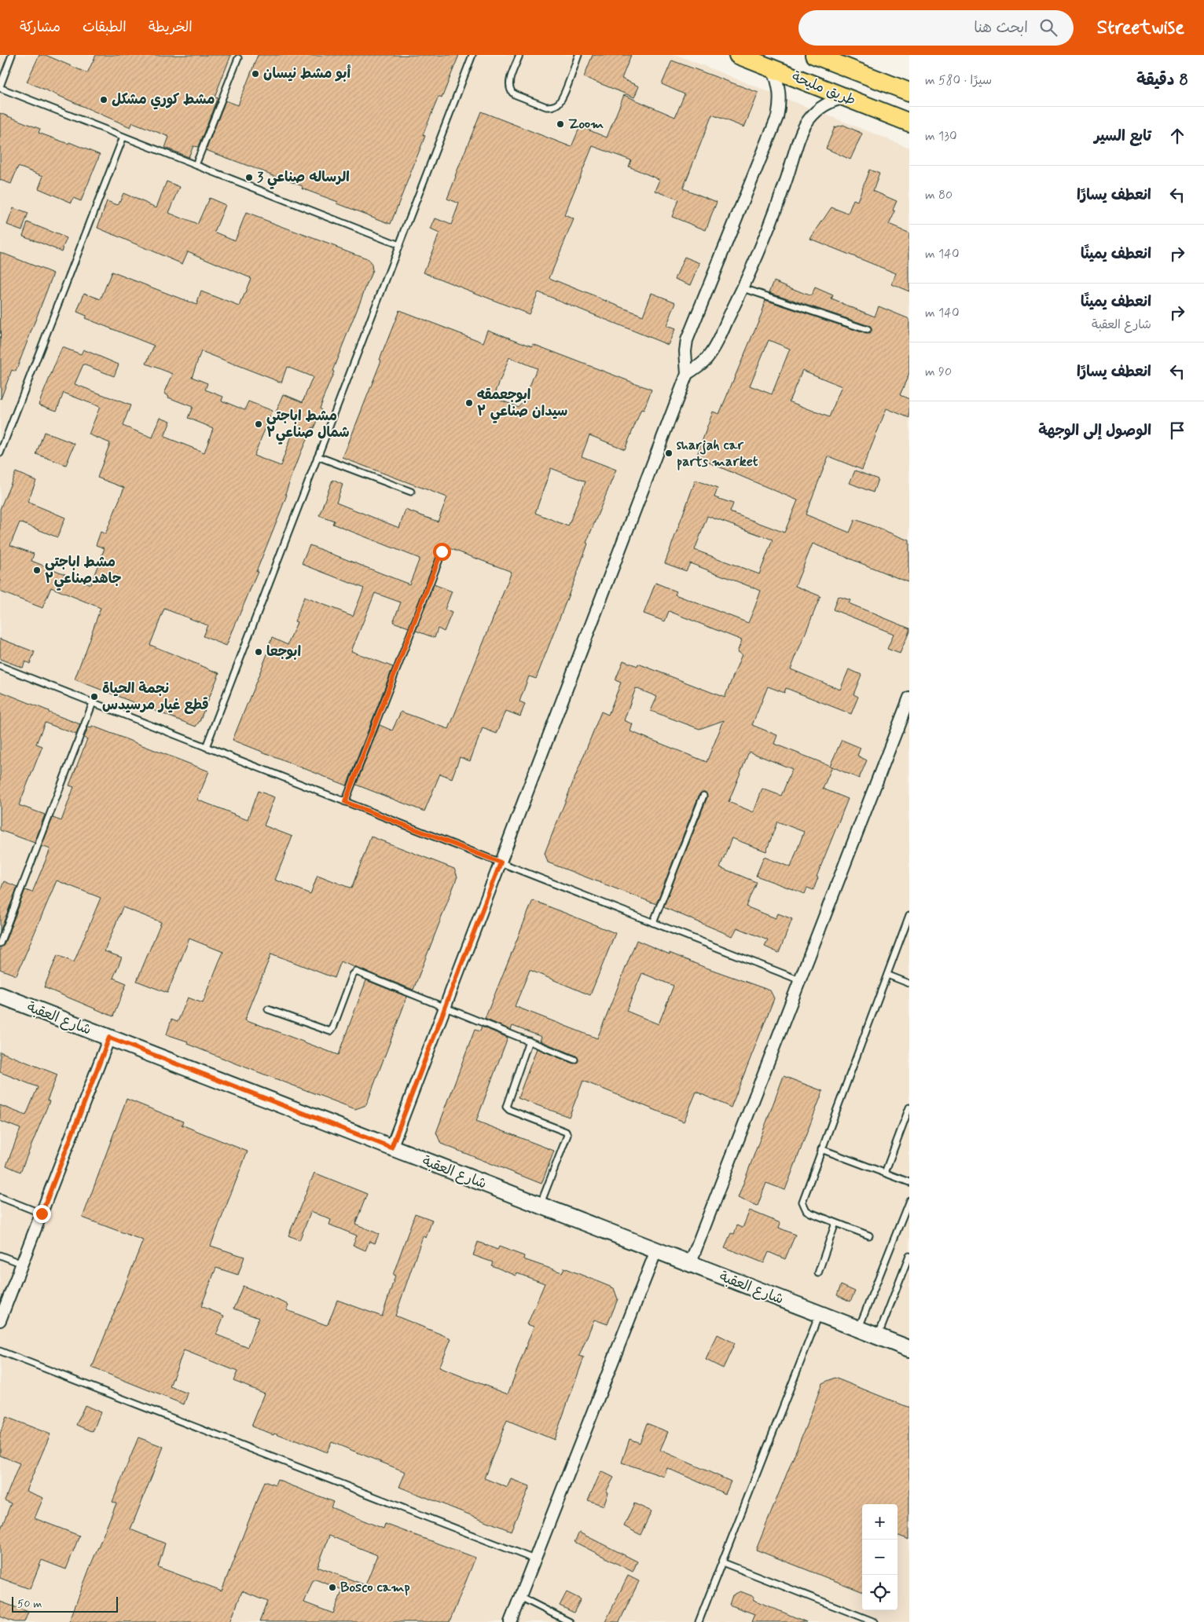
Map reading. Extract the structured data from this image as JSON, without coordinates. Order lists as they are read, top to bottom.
{
  "streets": {
    "main road": ["طريق مليحة"],
    "street": ["شارع العقبة"]
  },
  "places": [
    "أبو مشط نيسان",
    "مشط كوري مشكل",
    "Zoom",
    "الرساله صناعي 3",
    "ابوجعمقه سيدان صناعي ٣",
    "مشط اباجتي شمال صناعي٣",
    "sharjah car parts market",
    "مشط اباجتي جاهدصناعي٣",
    "ابوجعا",
    "نجمة الحياة قطع غيار مرسيدس",
    "Bosco camp"
  ],
  "scale_bar": "50 m",
  "page": {
    "header": "Streetwise",
    "search": "ابحث هنا",
    "nav": ["الخريطة", "الطبقات", "مشاركة"],
    "heading": ["8 دقيقة", "سيرًا · 580 m"],
    "list": [
      ["تابع السير", "130 m"],
      ["انعطف يسارًا", "80 m"],
      ["انعطف يمينًا", "140 m"],
      ["انعطف يمينًا", "شارع العقبة", "140 m"],
      ["انعطف يسارًا", "90 m"],
      "الوصول إلى الوجهة"
    ],
    "map_buttons": ["+", "−"],
    "scale": "50 m"
  }
}
